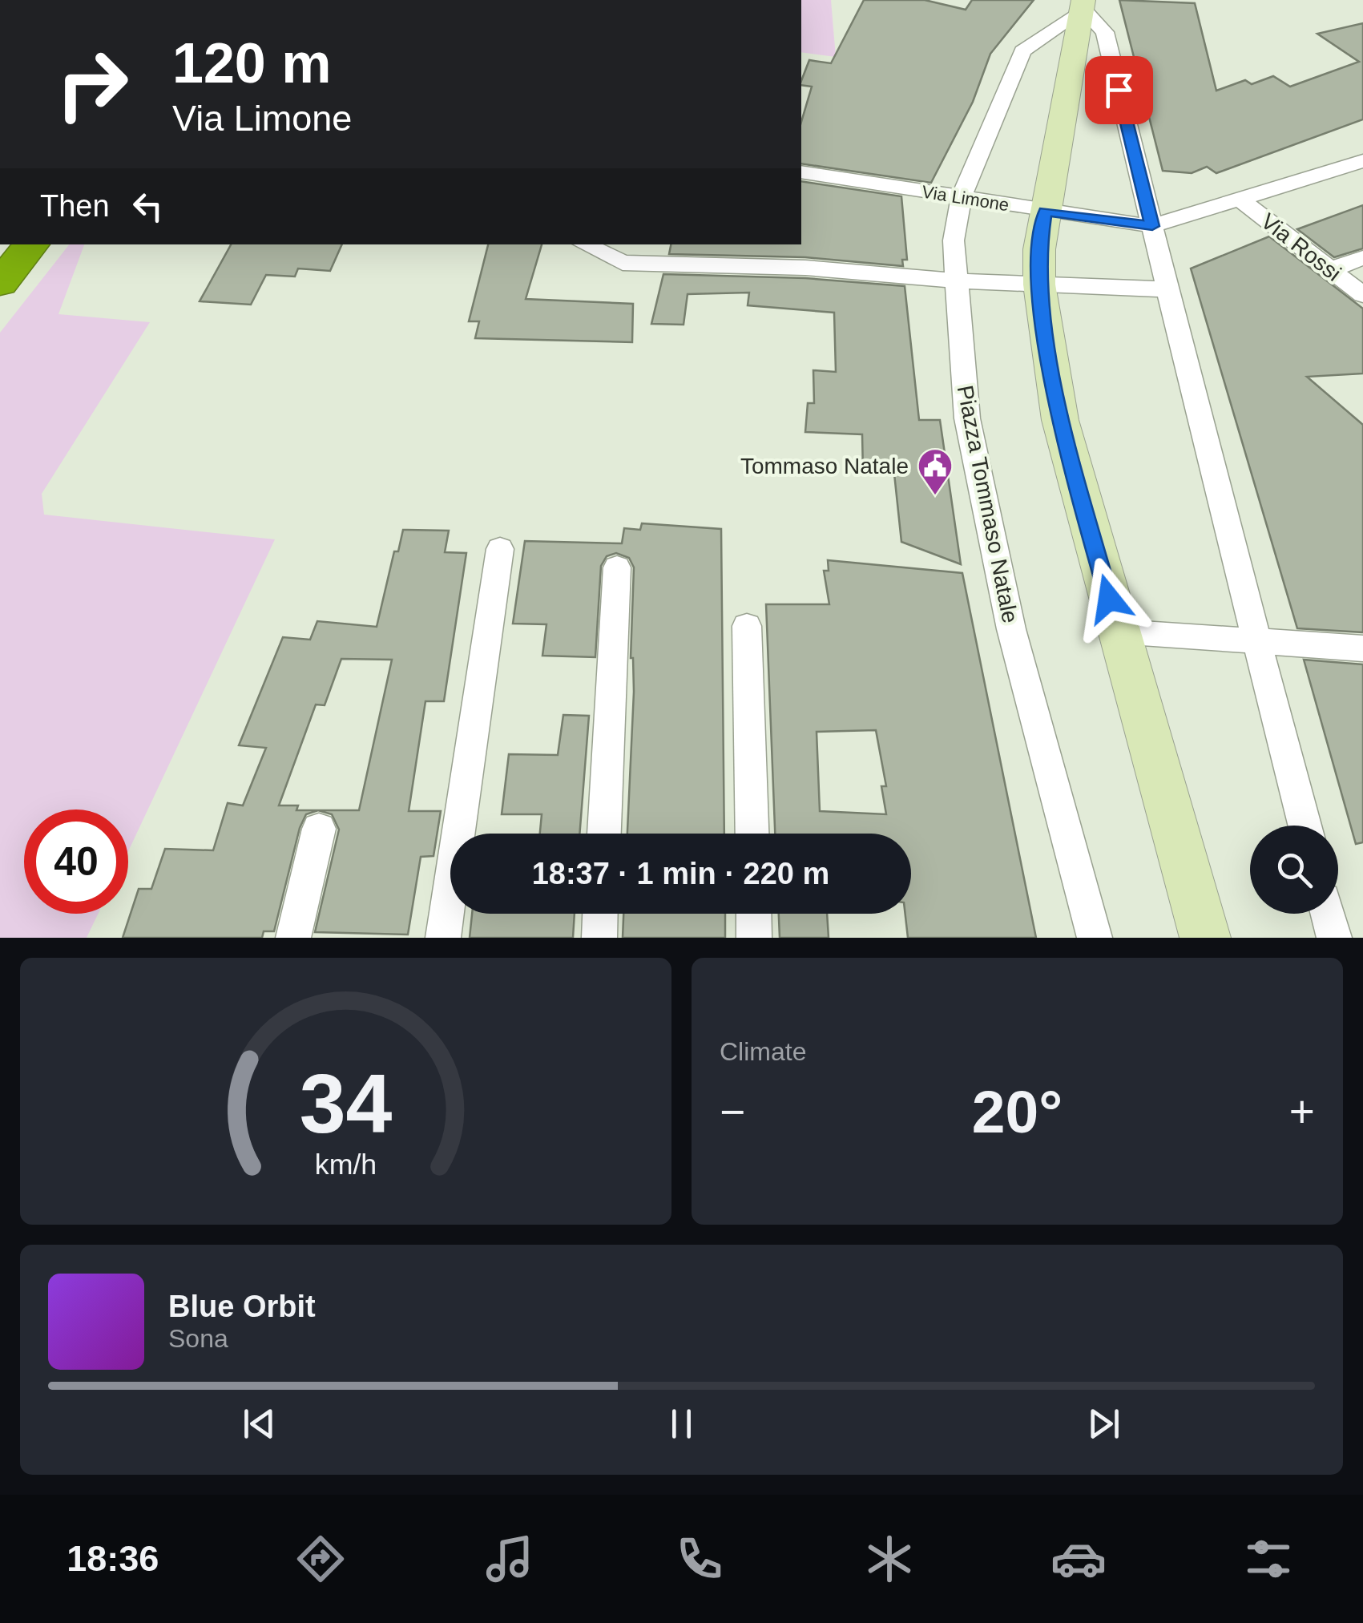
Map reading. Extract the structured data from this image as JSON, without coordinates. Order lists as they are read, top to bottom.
{
  "streets": {
    "street": ["Via Limone", "Via Rossi", "Piazza Tommaso Natale"]
  },
  "crossings": [
    ["Via Limone", "Via Rossi"],
    ["Via Limone", "Piazza Tommaso Natale"]
  ],
  "places": {
    "public building": ["Tommaso Natale"]
  },
  "page": {
    "turn": ["120 m", "Via Limone"],
    "then": "Then",
    "limit": "40",
    "trip": "18:37 · 1 min · 220 m",
    "tile": "Climate",
    "heat": ["−", "20°", "+"],
    "song": ["Blue Orbit", "Sona"],
    "tabs": "18:36",
    "gauge": ["34", "km/h"]
  }
}
